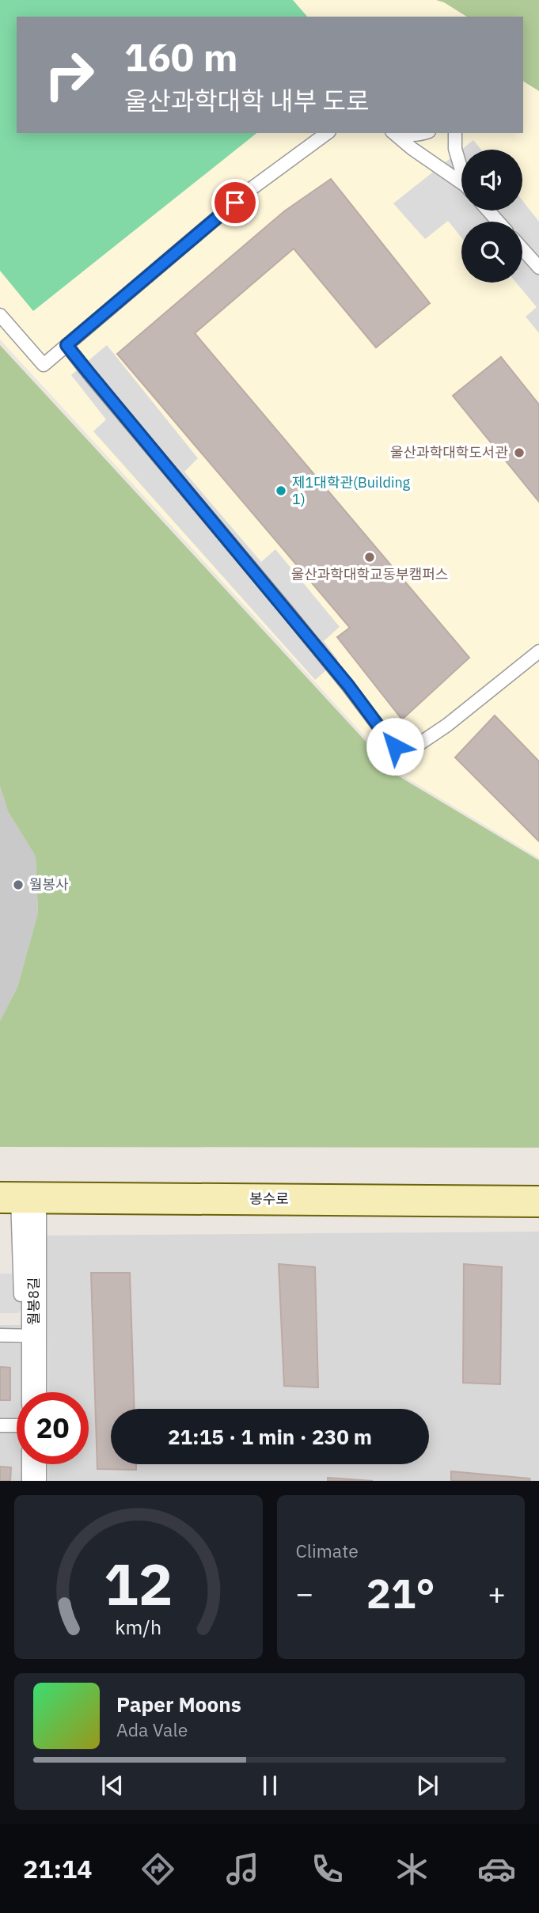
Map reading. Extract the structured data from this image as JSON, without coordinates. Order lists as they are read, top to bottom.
{
  "streets": {
    "main road": ["봉수로"],
    "street": ["월봉8길"]
  },
  "crossings": [
    ["봉수로", "월봉8길"]
  ],
  "places": [
    "울산과학대학도서관",
    "제1대학관(Building 1)",
    "울산과학대학교동부캠퍼스",
    "월봉사"
  ],
  "page": {
    "turn": ["160 m", "울산과학대학 내부 도로"],
    "limit": "20",
    "trip": "21:15 · 1 min · 230 m",
    "tile": "Climate",
    "heat": ["−", "21°", "+"],
    "song": ["Paper Moons", "Ada Vale"],
    "tabs": "21:14",
    "gauge": ["12", "km/h"]
  }
}
